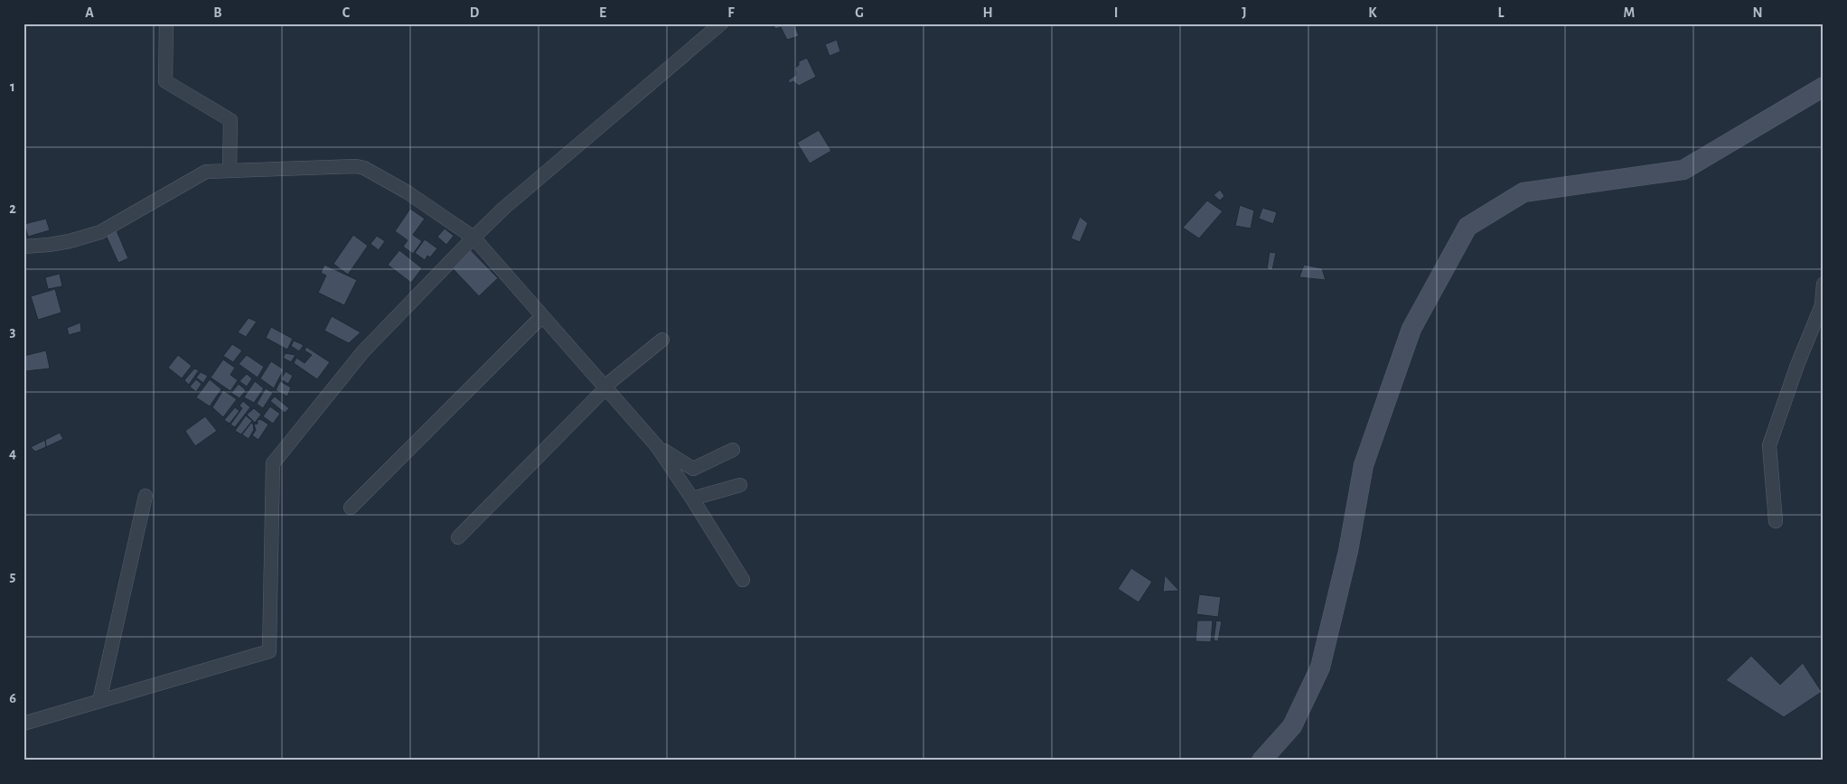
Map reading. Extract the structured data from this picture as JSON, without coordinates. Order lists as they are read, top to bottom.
{
  "grid": {
    "columns": [
      "A",
      "B",
      "C",
      "D",
      "E",
      "F",
      "G",
      "H",
      "I",
      "J",
      "K",
      "L",
      "M",
      "N"
    ],
    "rows": [
      "1",
      "2",
      "3",
      "4",
      "5",
      "6"
    ]
  }
}
